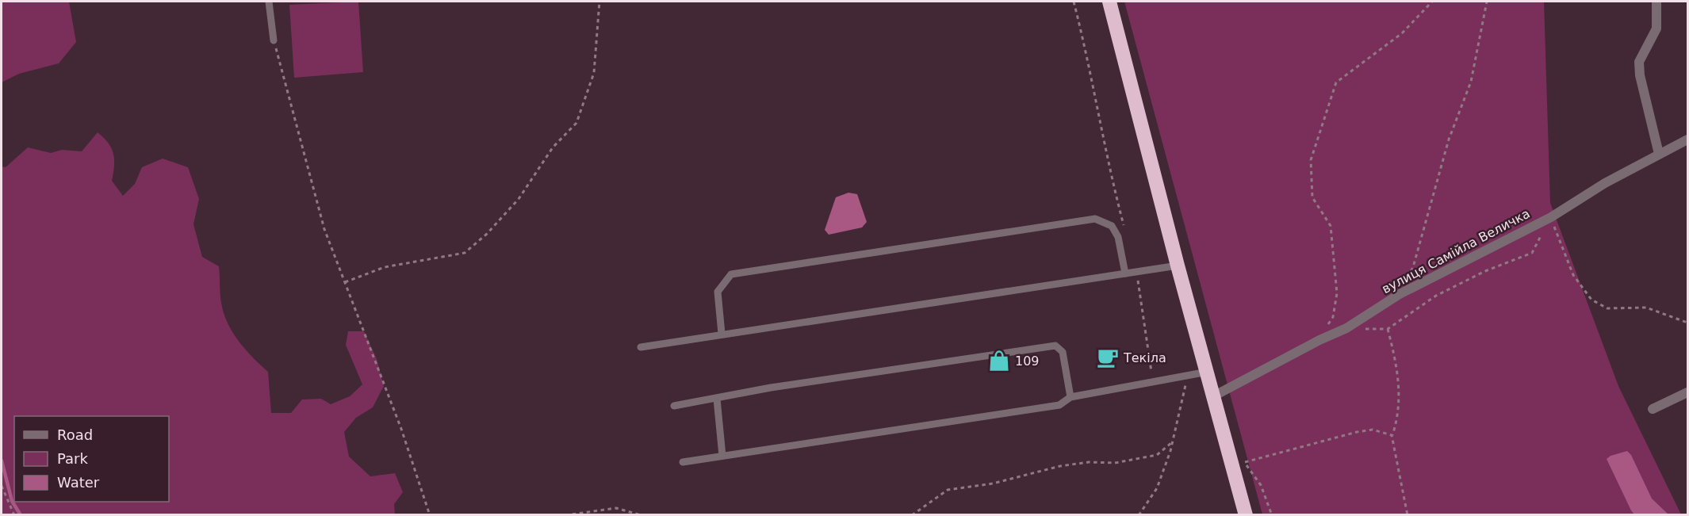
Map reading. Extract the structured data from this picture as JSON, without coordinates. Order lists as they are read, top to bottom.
{
  "streets": {
    "street": ["вулиця Самійла Величка"]
  },
  "places": {
    "cafe": ["Текіла"],
    "shop": ["109"]
  },
  "legend": ["Road", "Park", "Water"]
}
